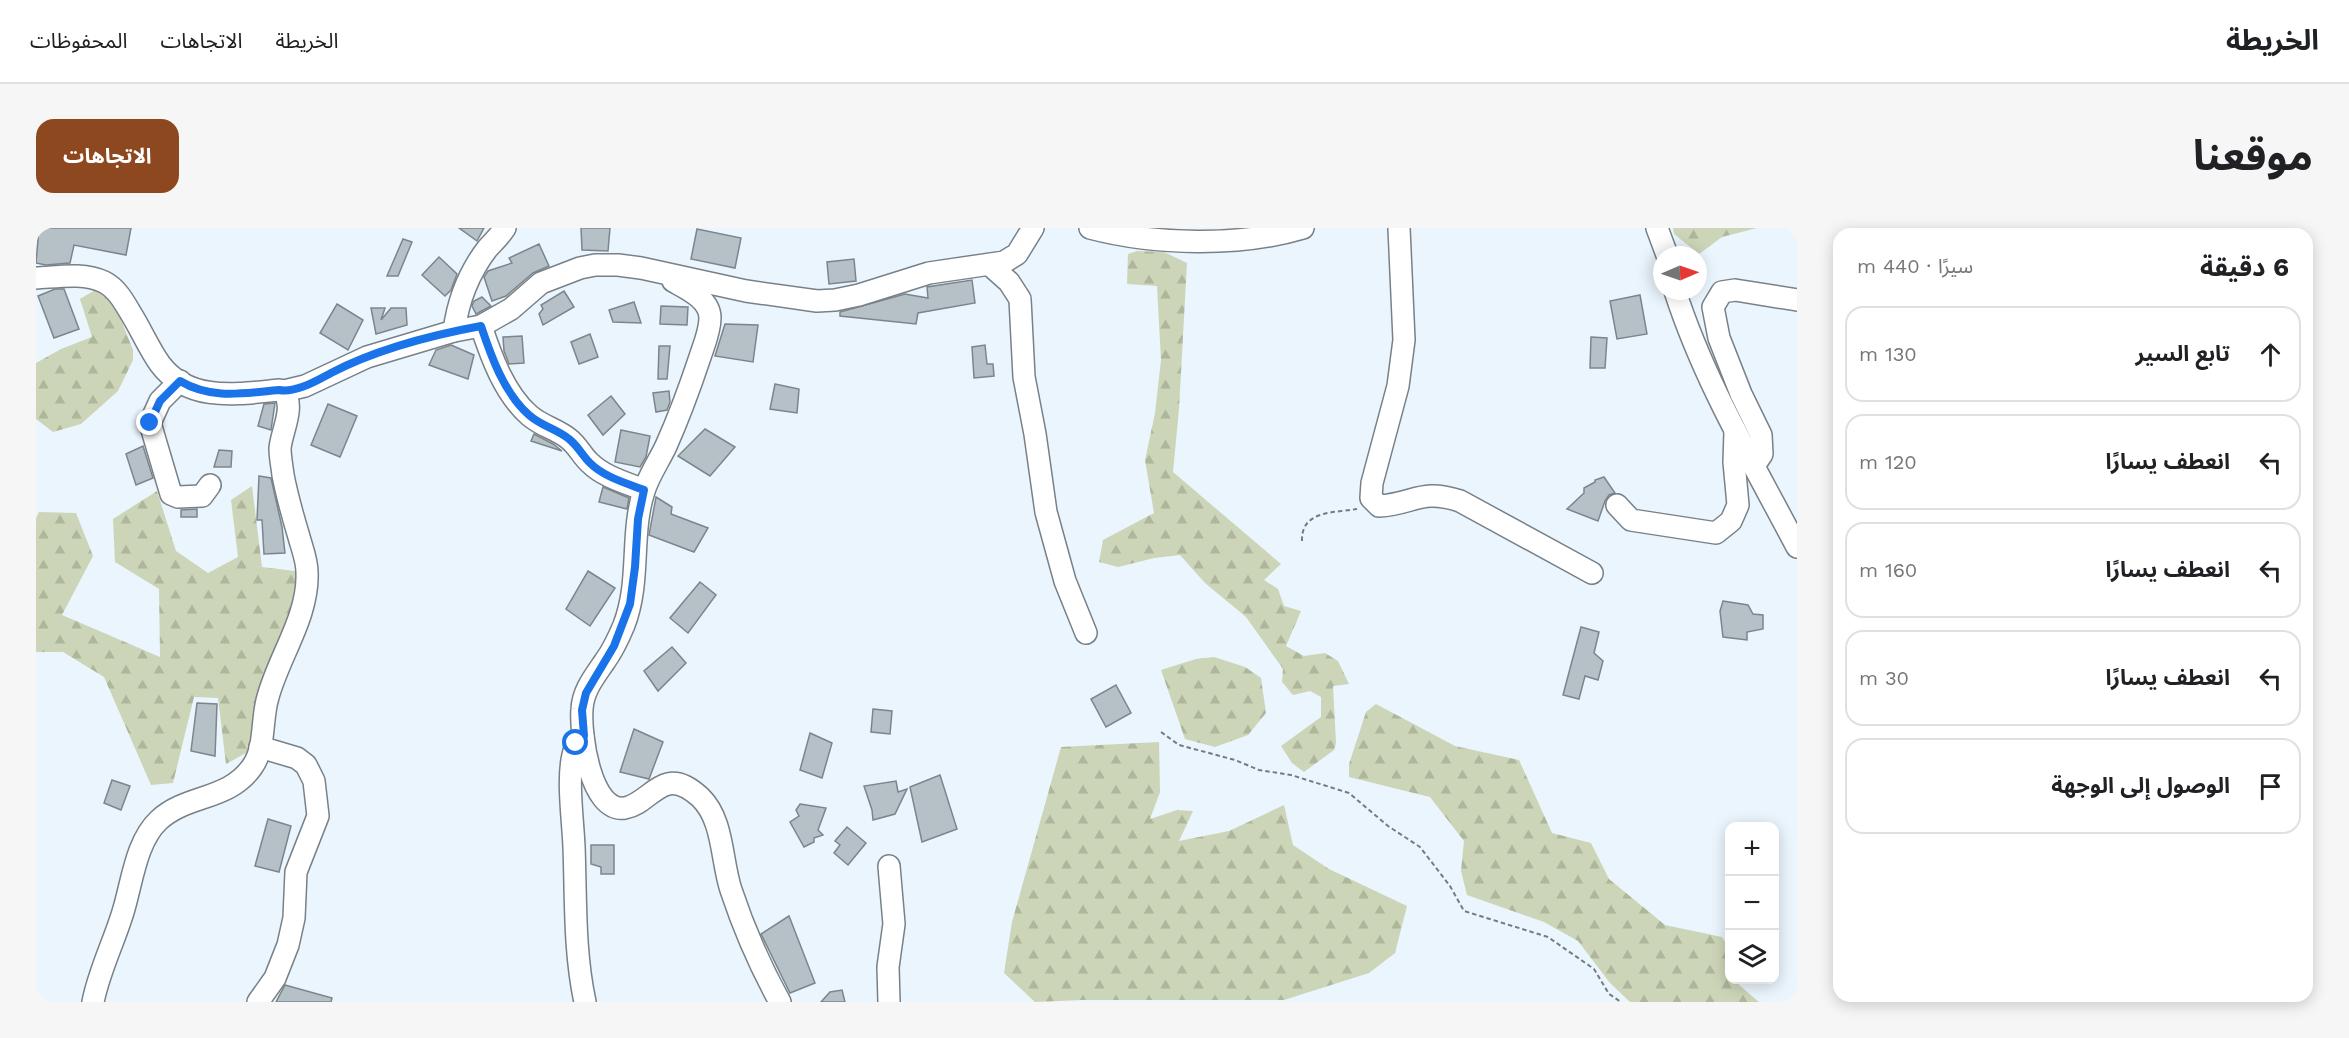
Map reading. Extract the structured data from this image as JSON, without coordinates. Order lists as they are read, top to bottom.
{
  "north": "right",
  "page": {
    "header": "الخريطة",
    "nav": ["الخريطة", "الاتجاهات", "المحفوظات"],
    "title": "موقعنا",
    "buttons": "الاتجاهات",
    "heading": ["6 دقيقة", "سيرًا · 440 m"],
    "list": [
      ["تابع السير", "130 m"],
      ["انعطف يسارًا", "120 m"],
      ["انعطف يسارًا", "160 m"],
      ["انعطف يسارًا", "30 m"],
      "الوصول إلى الوجهة"
    ],
    "map_buttons": ["+", "−"]
  }
}
